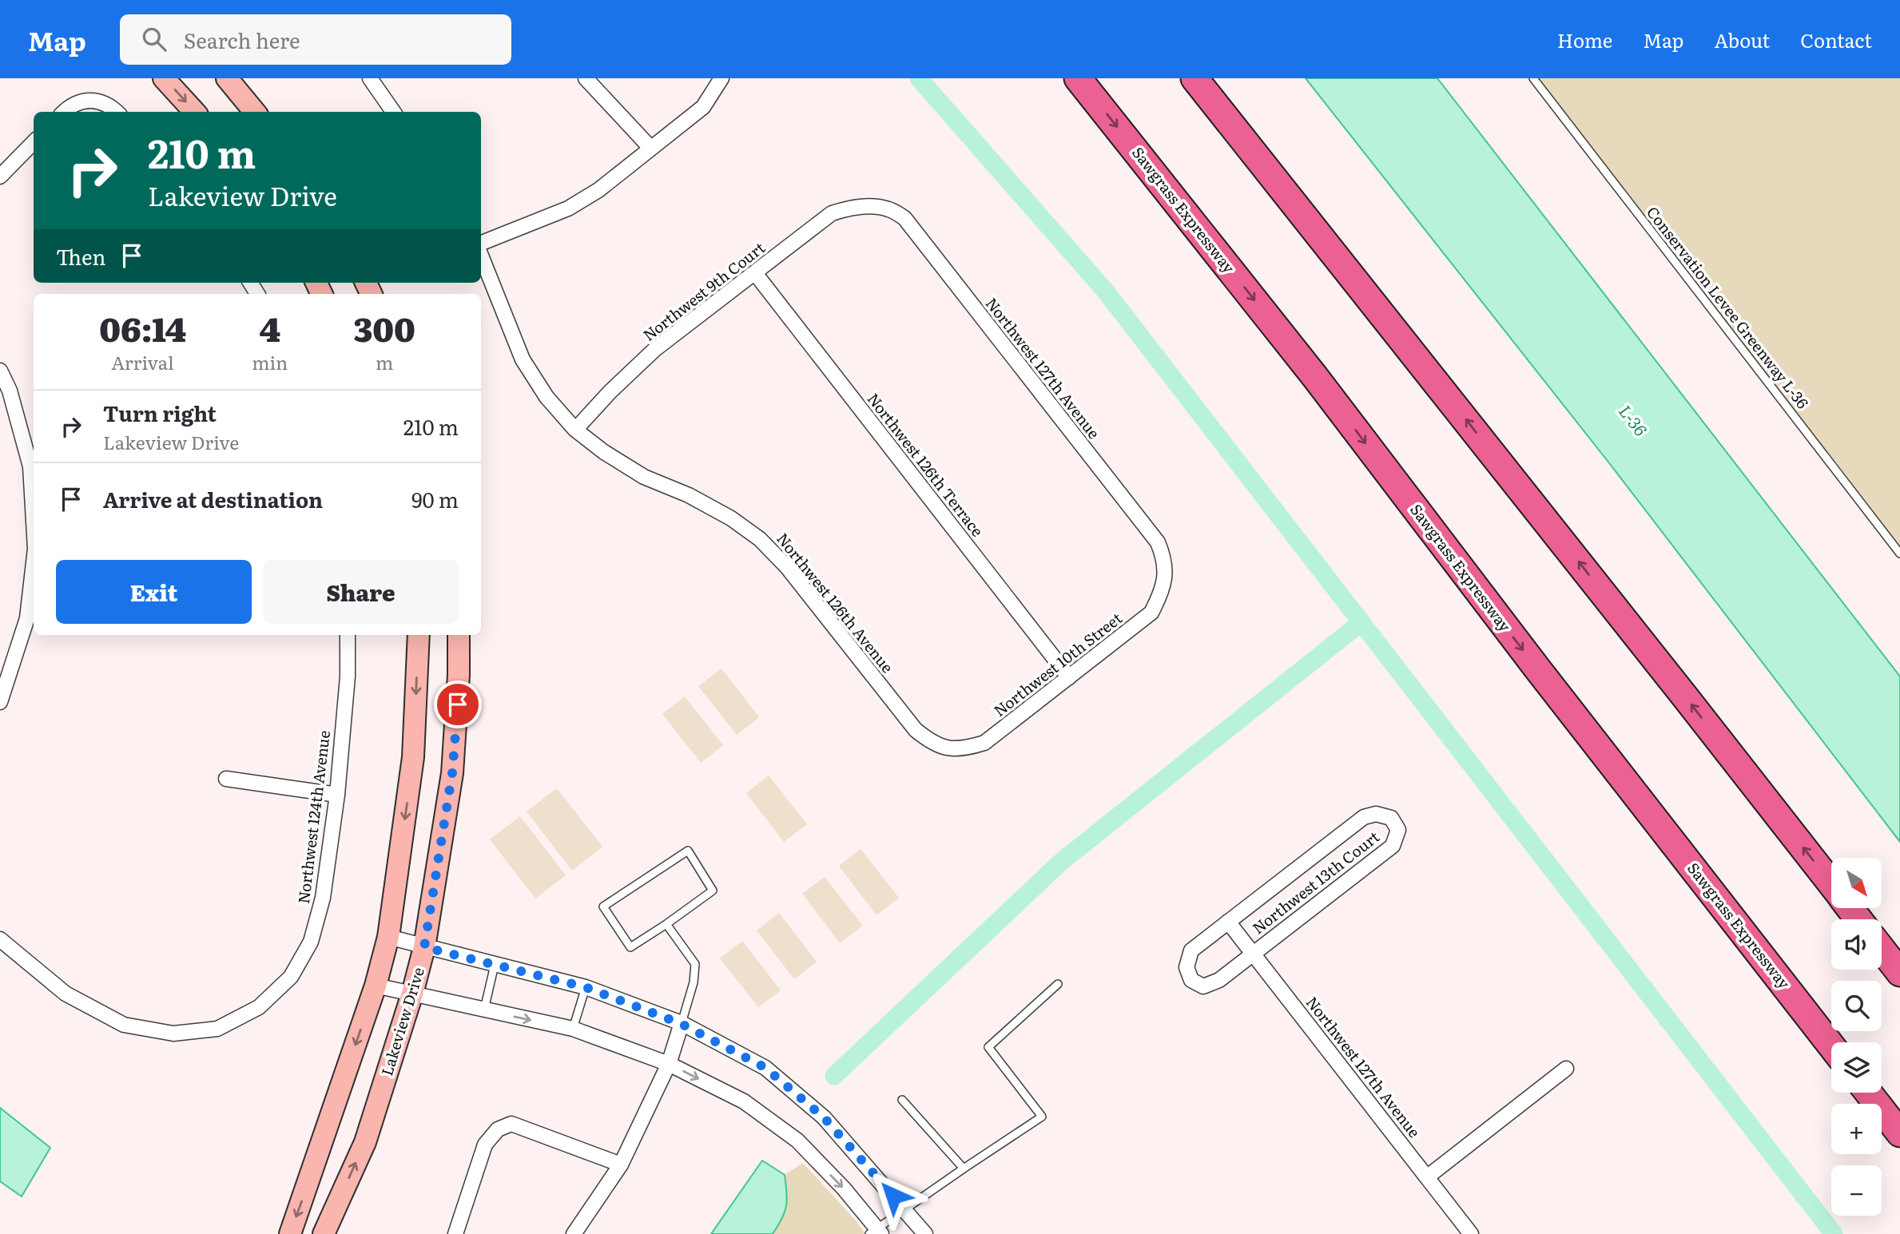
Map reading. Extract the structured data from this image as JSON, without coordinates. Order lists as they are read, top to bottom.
{
  "streets": {
    "highway": ["Sawgrass Expressway"],
    "street": [
      "Northwest 9th Court",
      "Northwest 127th Avenue",
      "Northwest 126th Terrace",
      "Northwest 126th Avenue",
      "Northwest 10th Street",
      "Northwest 124th Avenue",
      "Northwest 13th Court",
      "Lakeview Drive"
    ],
    "lane": ["Conservation Levee Greenway L-36"]
  },
  "crossings": [
    ["Northwest 9th Court", "Northwest 127th Avenue"],
    ["Northwest 9th Court", "Northwest 126th Terrace"],
    ["Northwest 9th Court", "Northwest 126th Avenue"],
    ["Northwest 127th Avenue", "Northwest 10th Street"],
    ["Northwest 127th Avenue", "Northwest 13th Court"],
    ["Northwest 126th Terrace", "Northwest 10th Street"],
    ["Northwest 126th Avenue", "Northwest 10th Street"]
  ],
  "water": ["L-36"],
  "north": "bottom right",
  "page": {
    "header": "Map",
    "search": "Search here",
    "nav": [
      "Home",
      "Map",
      "About",
      "Contact"
    ],
    "turn": ["210 m", "Lakeview Drive"],
    "then": "Then",
    "eta": [
      "06:14",
      "Arrival",
      "4",
      "min",
      "300",
      "m"
    ],
    "list": [
      {
        "name": "Turn right",
        "note": "Lakeview Drive",
        "value": "210 m"
      },
      {
        "name": "Arrive at destination",
        "value": "90 m"
      }
    ],
    "buttons": ["Exit", "Share"],
    "map_buttons": ["+", "−"]
  }
}
